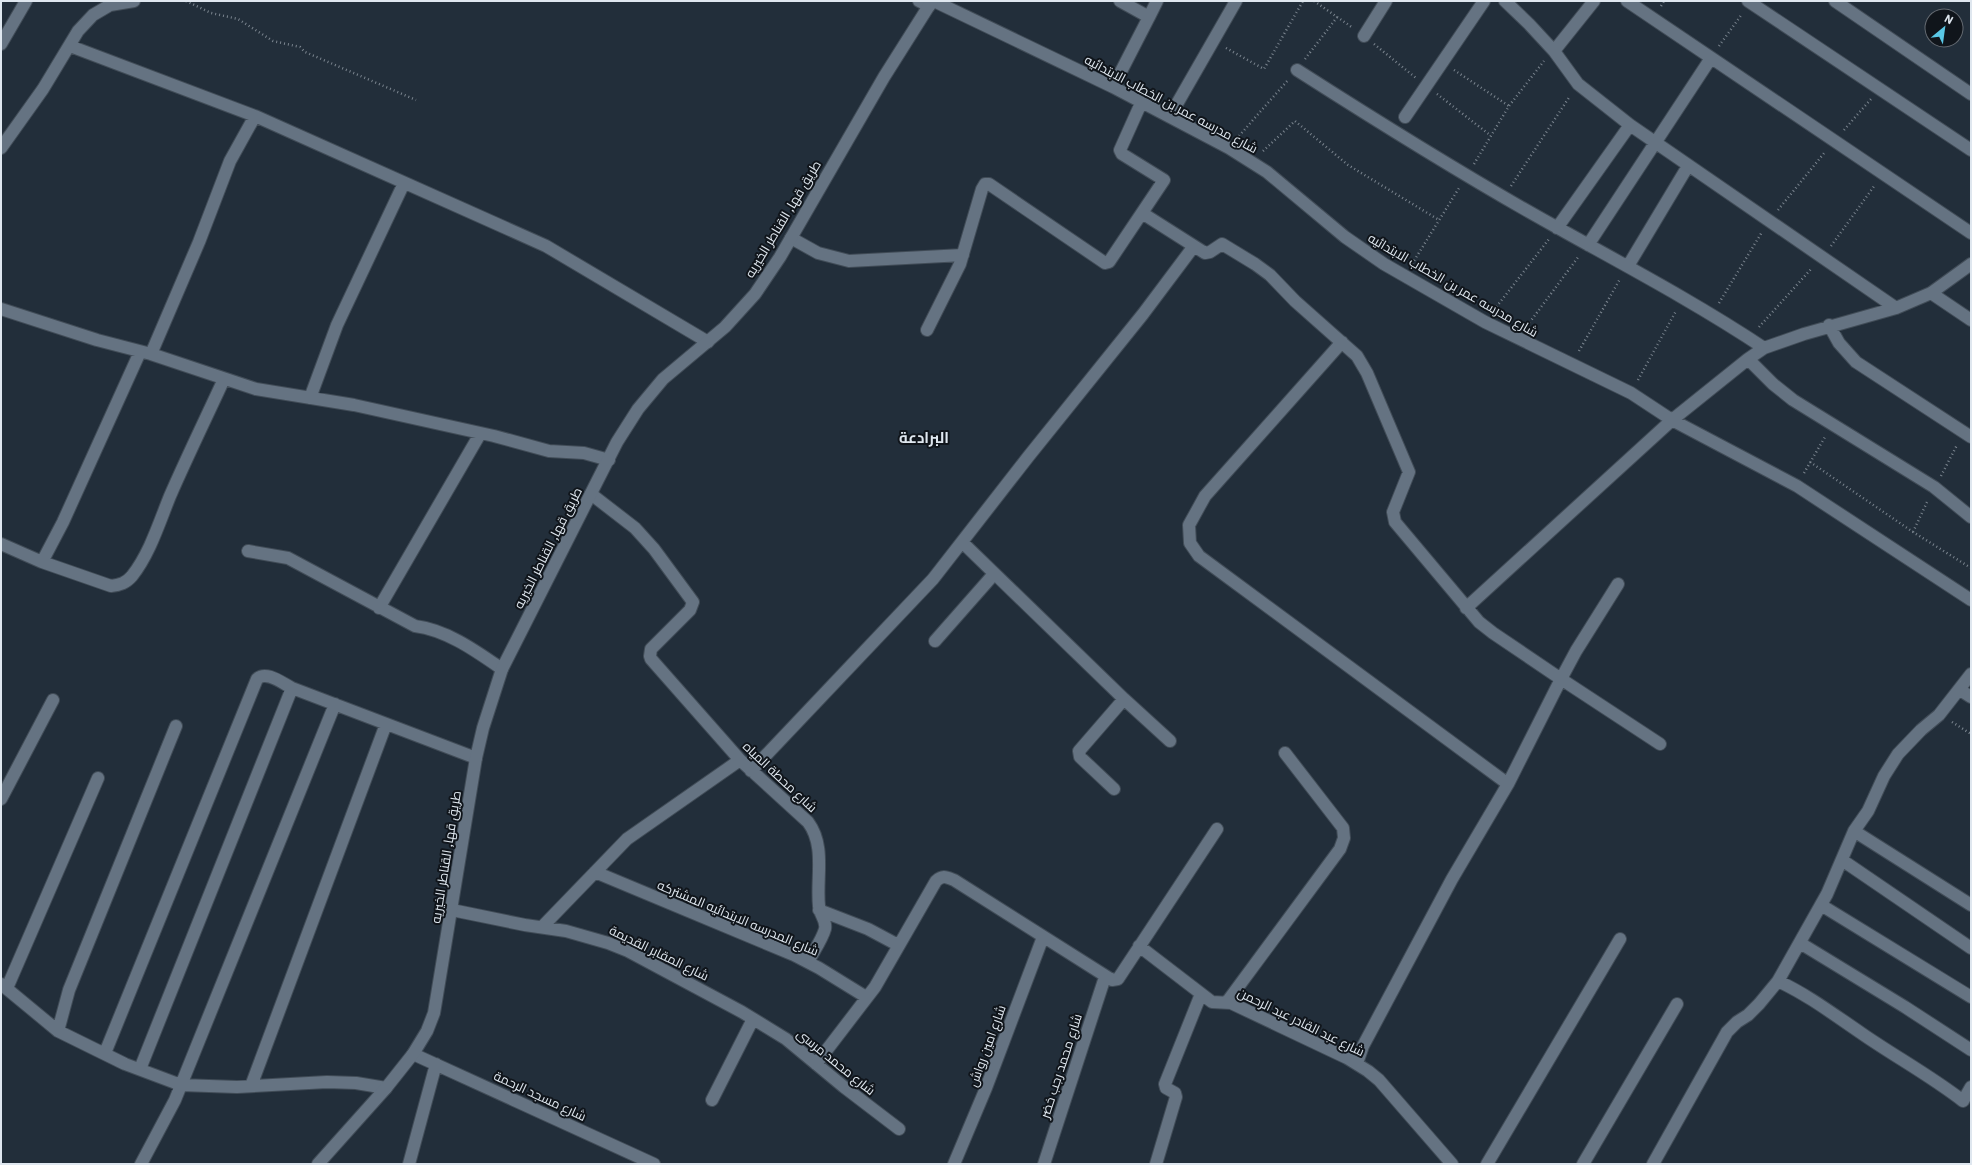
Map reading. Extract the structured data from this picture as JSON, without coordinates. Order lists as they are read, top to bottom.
{
  "streets": {
    "street": [
      "شارع مدرسه عمر بن الخطاب الابتدائيه",
      "طريق قها, القناطر الخيريه",
      "شارع محطة المياه",
      "شارع المدرسه الابتدائيه المشتركه",
      "شارع المقابر القديمة",
      "شارع عبد القادر عبد الرحمن",
      "شارع امين رواش",
      "شارع محمد مرسى",
      "شارع محمد رجب خضر",
      "شارع مسجد الرحمة"
    ]
  },
  "crossings": [
    ["شارع مدرسه عمر بن الخطاب الابتدائيه", "طريق قها, القناطر الخيريه"],
    ["طريق قها, القناطر الخيريه", "شارع محطة المياه"],
    ["طريق قها, القناطر الخيريه", "شارع المقابر القديمة"],
    ["طريق قها, القناطر الخيريه", "شارع مسجد الرحمة"],
    ["شارع محطة المياه", "شارع المدرسه الابتدائيه المشتركه"],
    ["شارع المقابر القديمة", "شارع محمد مرسى"]
  ],
  "districts": ["البرادعة"],
  "north": "top right"
}
